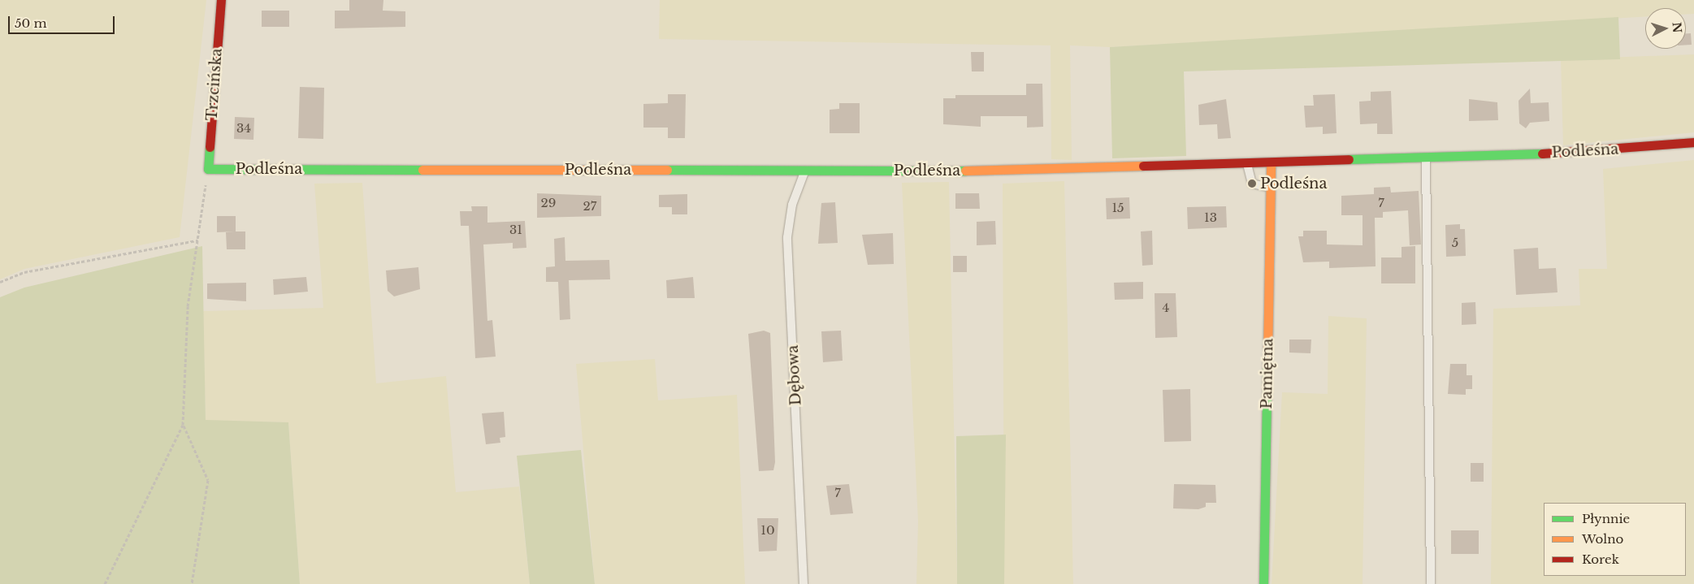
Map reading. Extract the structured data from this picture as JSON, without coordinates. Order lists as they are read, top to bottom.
{
  "streets": {
    "street": ["Trzcińska", "Podleśna", "Pamiętna"],
    "lane": ["Dębowa"]
  },
  "crossings": [
    ["Trzcińska", "Podleśna"],
    ["Podleśna", "Pamiętna"],
    ["Podleśna", "Dębowa"]
  ],
  "places": ["Podleśna"],
  "house_numbers": [
    "34",
    "29",
    "7",
    "27",
    "15",
    "13",
    "31",
    "5",
    "4",
    "7",
    "10"
  ],
  "legend": ["Płynnie", "Wolno", "Korek"],
  "scale_bar": "50 m",
  "north": "right"
}
